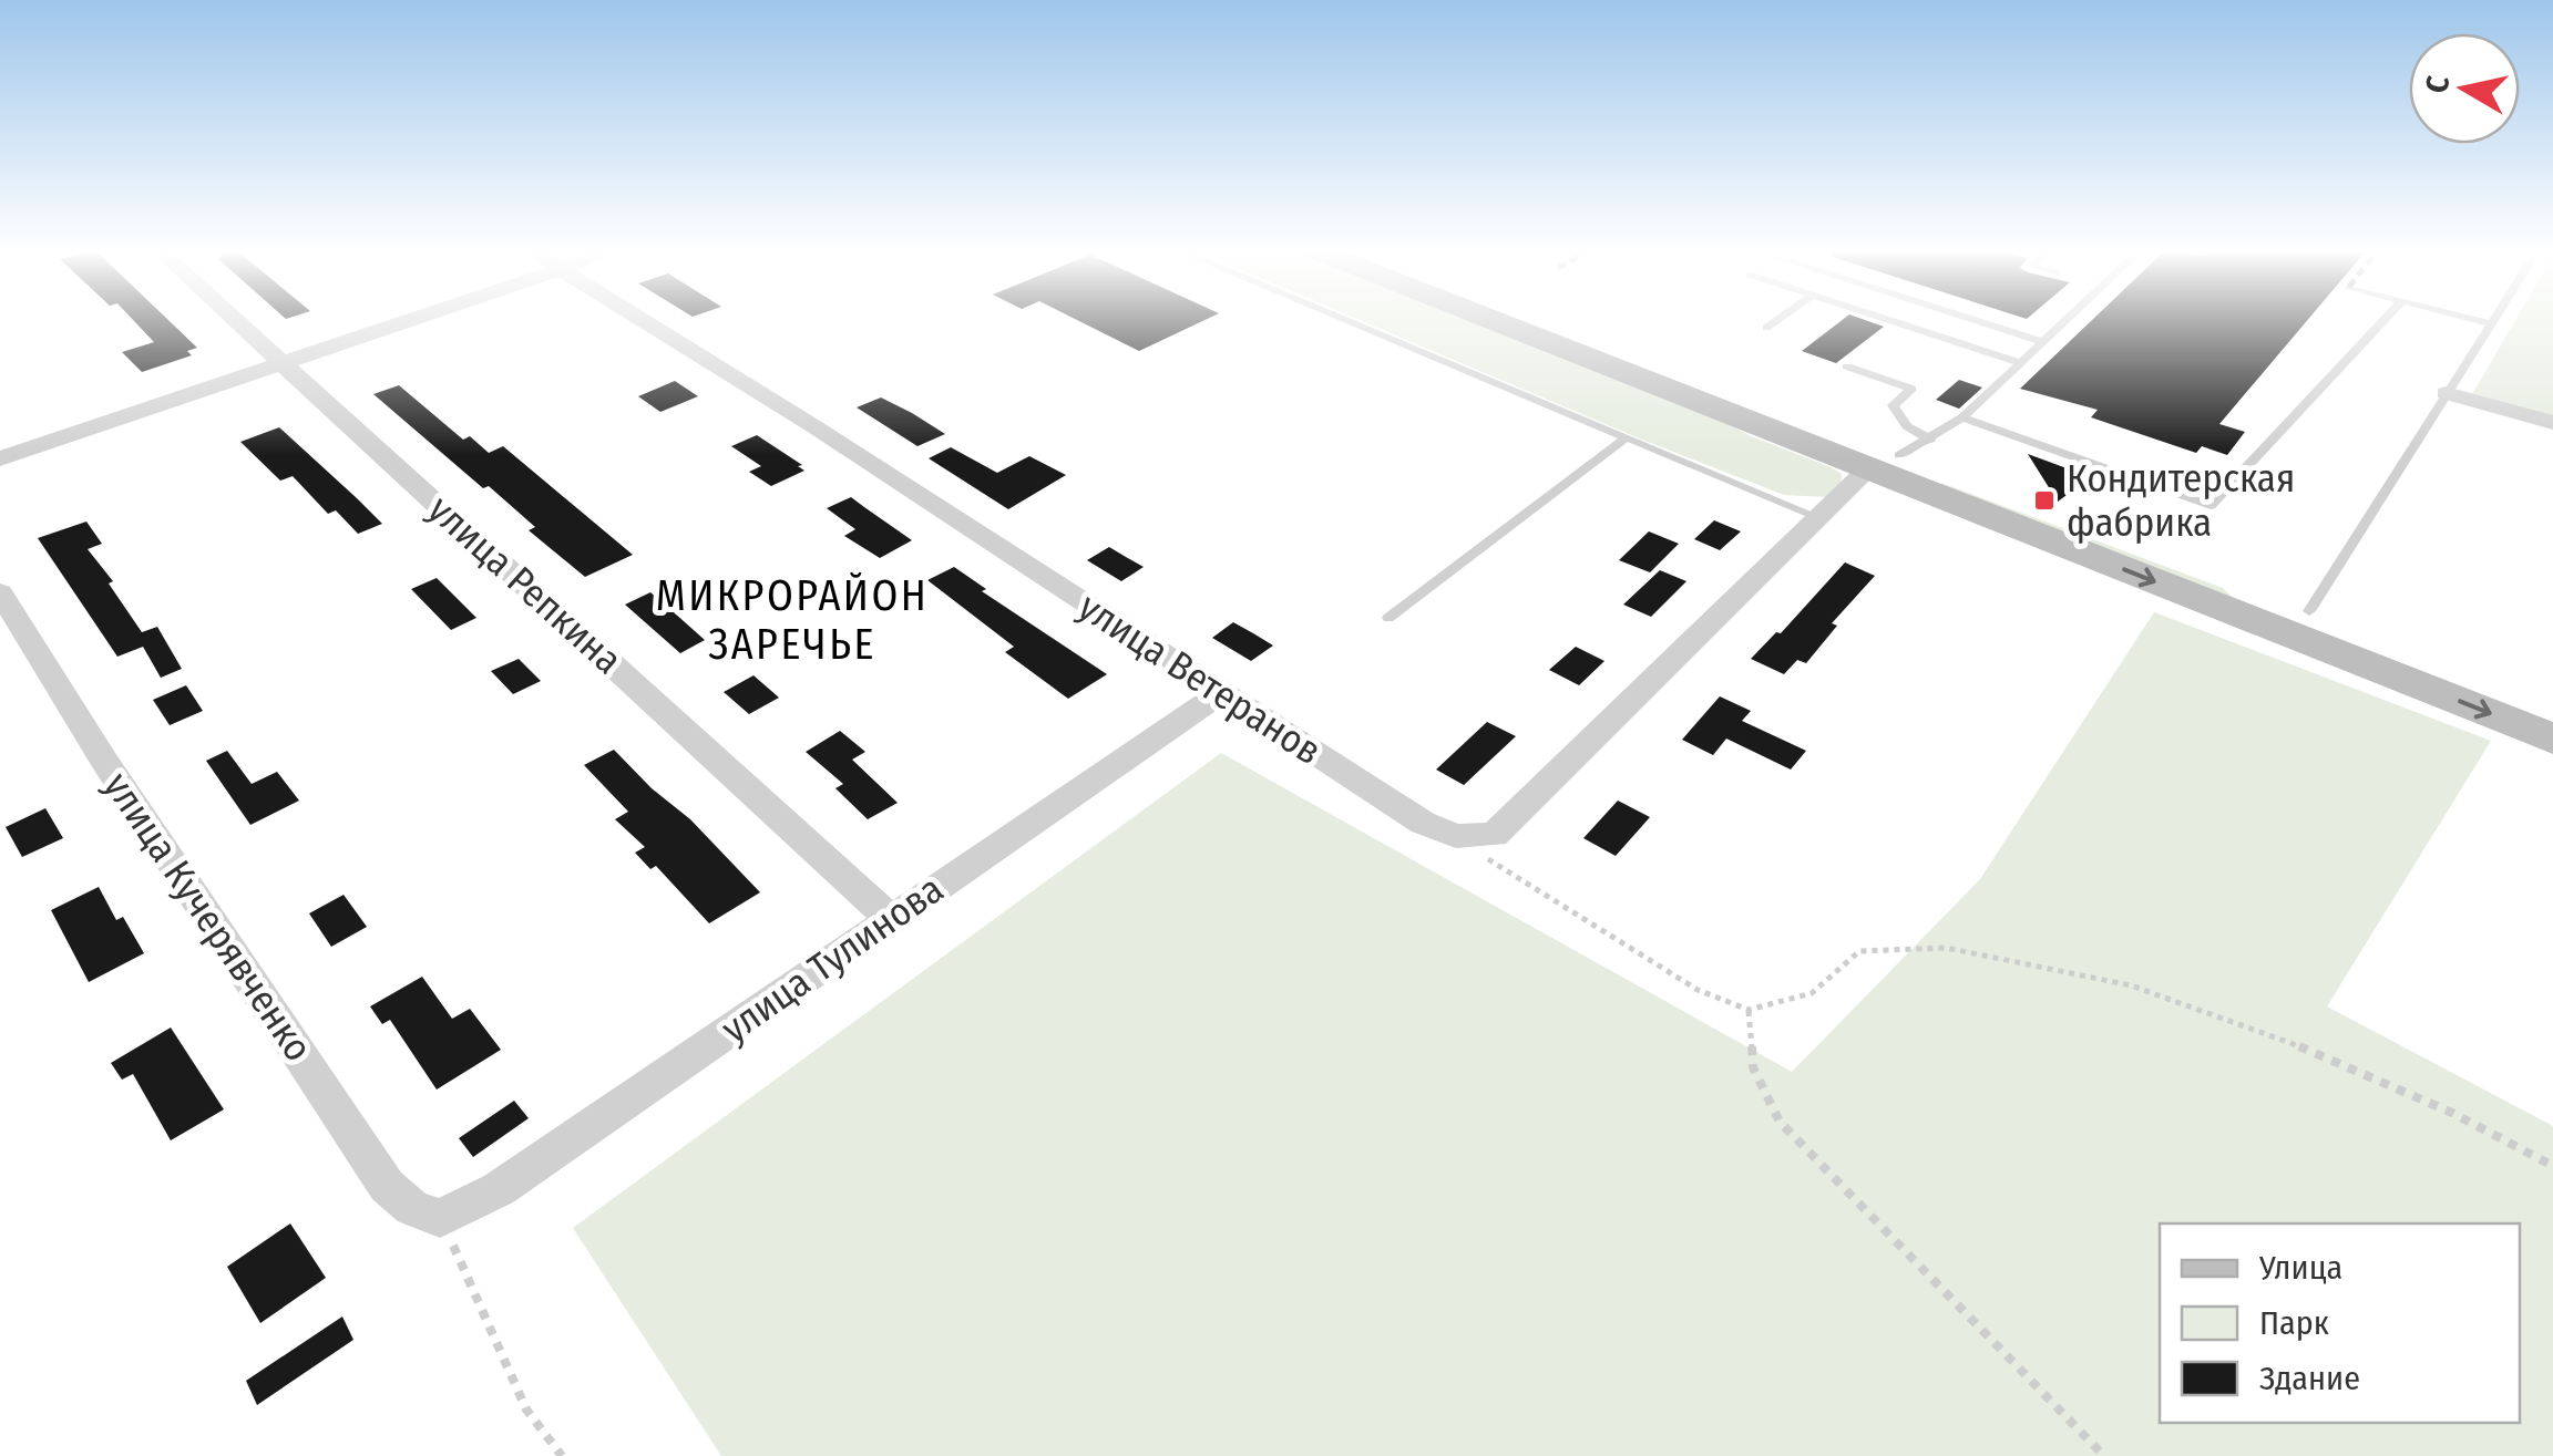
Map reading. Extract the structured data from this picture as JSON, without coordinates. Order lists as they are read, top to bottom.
{
  "streets": {
    "street": [
      "улица Репкина",
      "улица Ветеранов",
      "улица Кучерявченко",
      "улица Тулинова"
    ]
  },
  "crossings": [
    ["улица Репкина", "улица Тулинова"],
    ["улица Ветеранов", "улица Тулинова"],
    ["улица Кучерявченко", "улица Тулинова"]
  ],
  "districts": ["МИКРОРАЙОН ЗАРЕЧЬЕ"],
  "places": {
    "transit": ["Кондитерская фабрика"]
  },
  "legend": ["Улица", "Парк", "Здание"],
  "north": "left"
}
